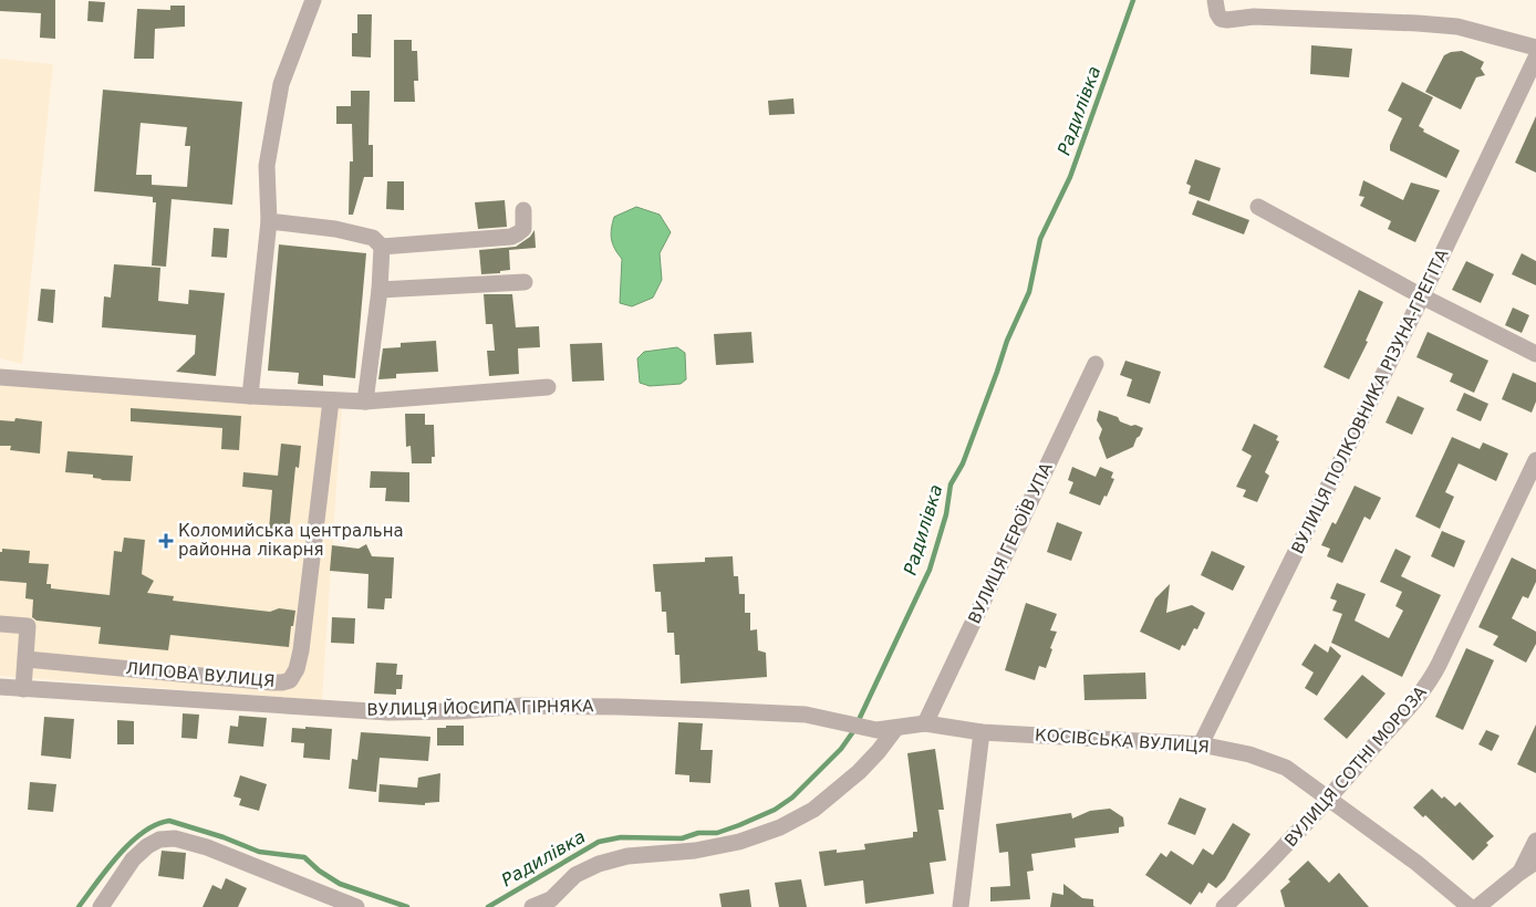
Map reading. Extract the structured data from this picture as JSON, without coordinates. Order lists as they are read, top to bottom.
{
  "streets": {
    "street": [
      "ВУЛИЦЯ ПОЛКОВНИКА РІЗУНА-ГРЕГІТА",
      "ВУЛИЦЯ ГЕРОЇВ УПА",
      "ЛИПОВА ВУЛИЦЯ",
      "ВУЛИЦЯ ЙОСИПА ГІРНЯКА",
      "КОСІВСЬКА ВУЛИЦЯ",
      "ВУЛИЦЯ СОТНІ МОРОЗА"
    ]
  },
  "crossings": [
    ["ВУЛИЦЯ ПОЛКОВНИКА РІЗУНА-ГРЕГІТА", "КОСІВСЬКА ВУЛИЦЯ"],
    ["ВУЛИЦЯ ГЕРОЇВ УПА", "ВУЛИЦЯ ЙОСИПА ГІРНЯКА"],
    ["ВУЛИЦЯ ГЕРОЇВ УПА", "КОСІВСЬКА ВУЛИЦЯ"],
    ["ВУЛИЦЯ ЙОСИПА ГІРНЯКА", "КОСІВСЬКА ВУЛИЦЯ"],
    ["КОСІВСЬКА ВУЛИЦЯ", "ВУЛИЦЯ СОТНІ МОРОЗА"]
  ],
  "water": ["Радилівка"],
  "places": {
    "health": ["Коломийська центральна районна лікарня"]
  }
}
